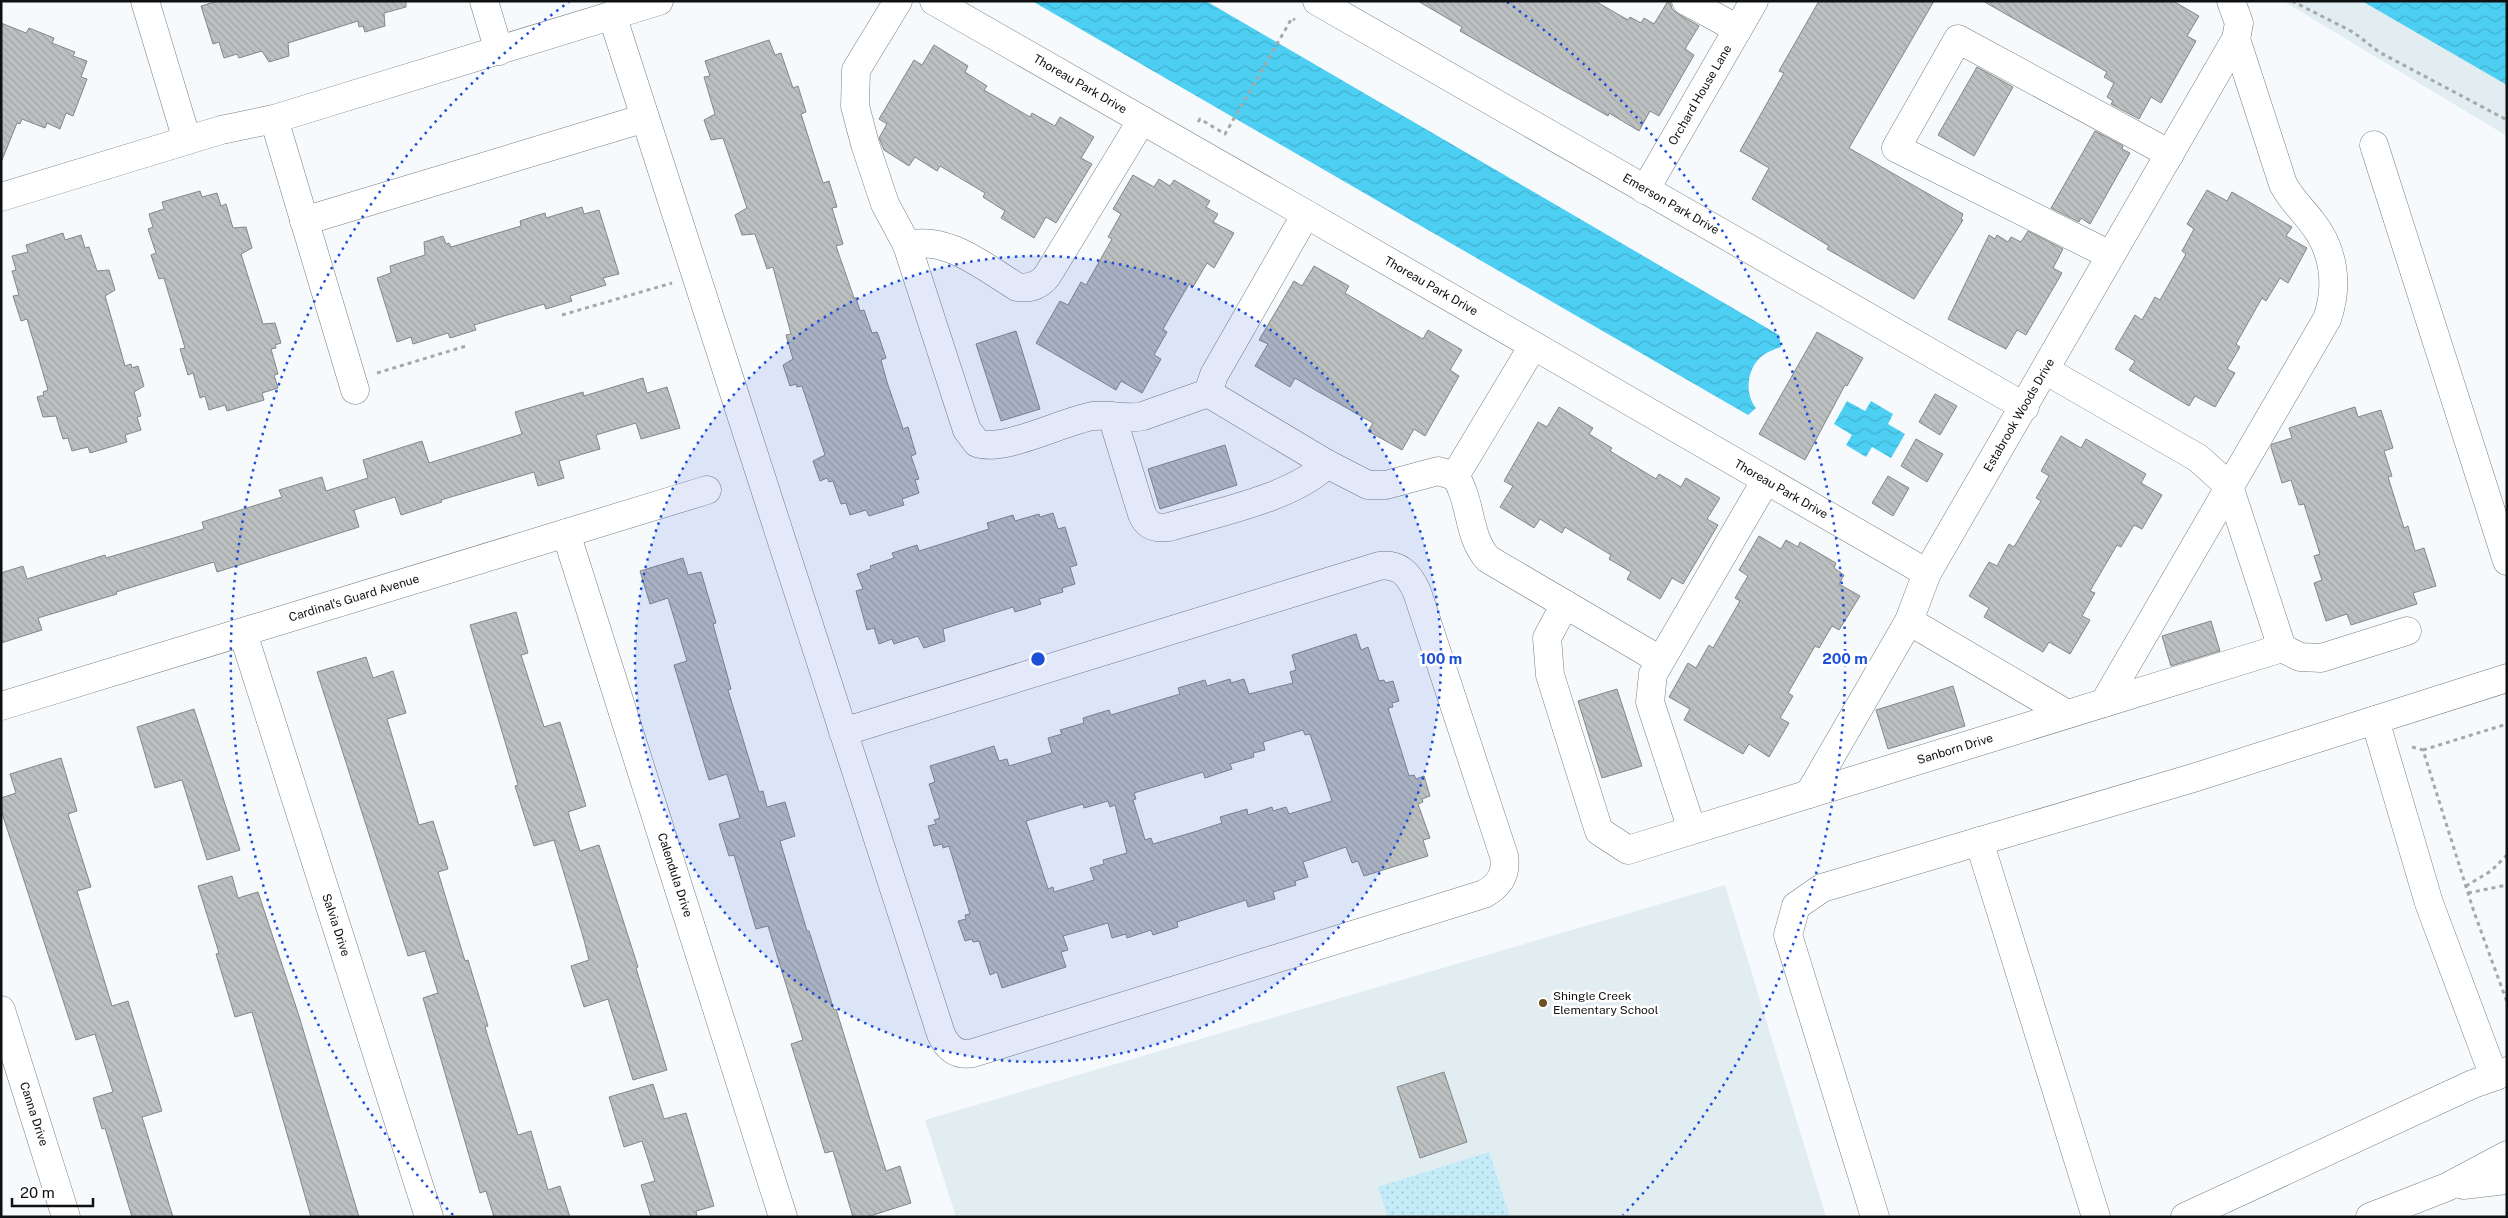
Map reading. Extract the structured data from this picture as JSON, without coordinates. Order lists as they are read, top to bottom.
{
  "streets": {
    "street": [
      "Thoreau Park Drive",
      "Orchard House Lane",
      "Emerson Park Drive",
      "Estabrook Woods Drive",
      "Cardinal's Guard Avenue",
      "Sanborn Drive",
      "Calendula Drive",
      "Salvia Drive",
      "Canna Drive"
    ]
  },
  "crossings": [
    ["Thoreau Park Drive", "Estabrook Woods Drive"],
    ["Orchard House Lane", "Emerson Park Drive"],
    ["Emerson Park Drive", "Estabrook Woods Drive"],
    ["Estabrook Woods Drive", "Sanborn Drive"],
    ["Cardinal's Guard Avenue", "Calendula Drive"],
    ["Cardinal's Guard Avenue", "Salvia Drive"]
  ],
  "places": ["Shingle Creek Elementary School"],
  "scale_bar": "20 m",
  "rings": ["100 m", "200 m"]
}
